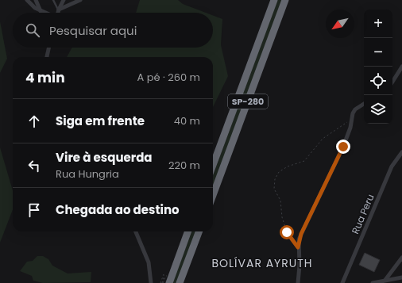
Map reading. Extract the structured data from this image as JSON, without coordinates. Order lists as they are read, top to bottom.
{
  "streets": {
    "highway": ["SP-280"],
    "street": ["Rua Peru"]
  },
  "districts": ["BOLÍVAR AYRUTH"],
  "north": "bottom left",
  "page": {
    "map_buttons": ["+", "−"],
    "search": "Pesquisar aqui",
    "heading": ["4 min", "A pé · 260 m"],
    "list": [
      ["Siga em frente", "40 m"],
      ["Vire à esquerda", "Rua Hungria", "220 m"],
      "Chegada ao destino"
    ]
  }
}
